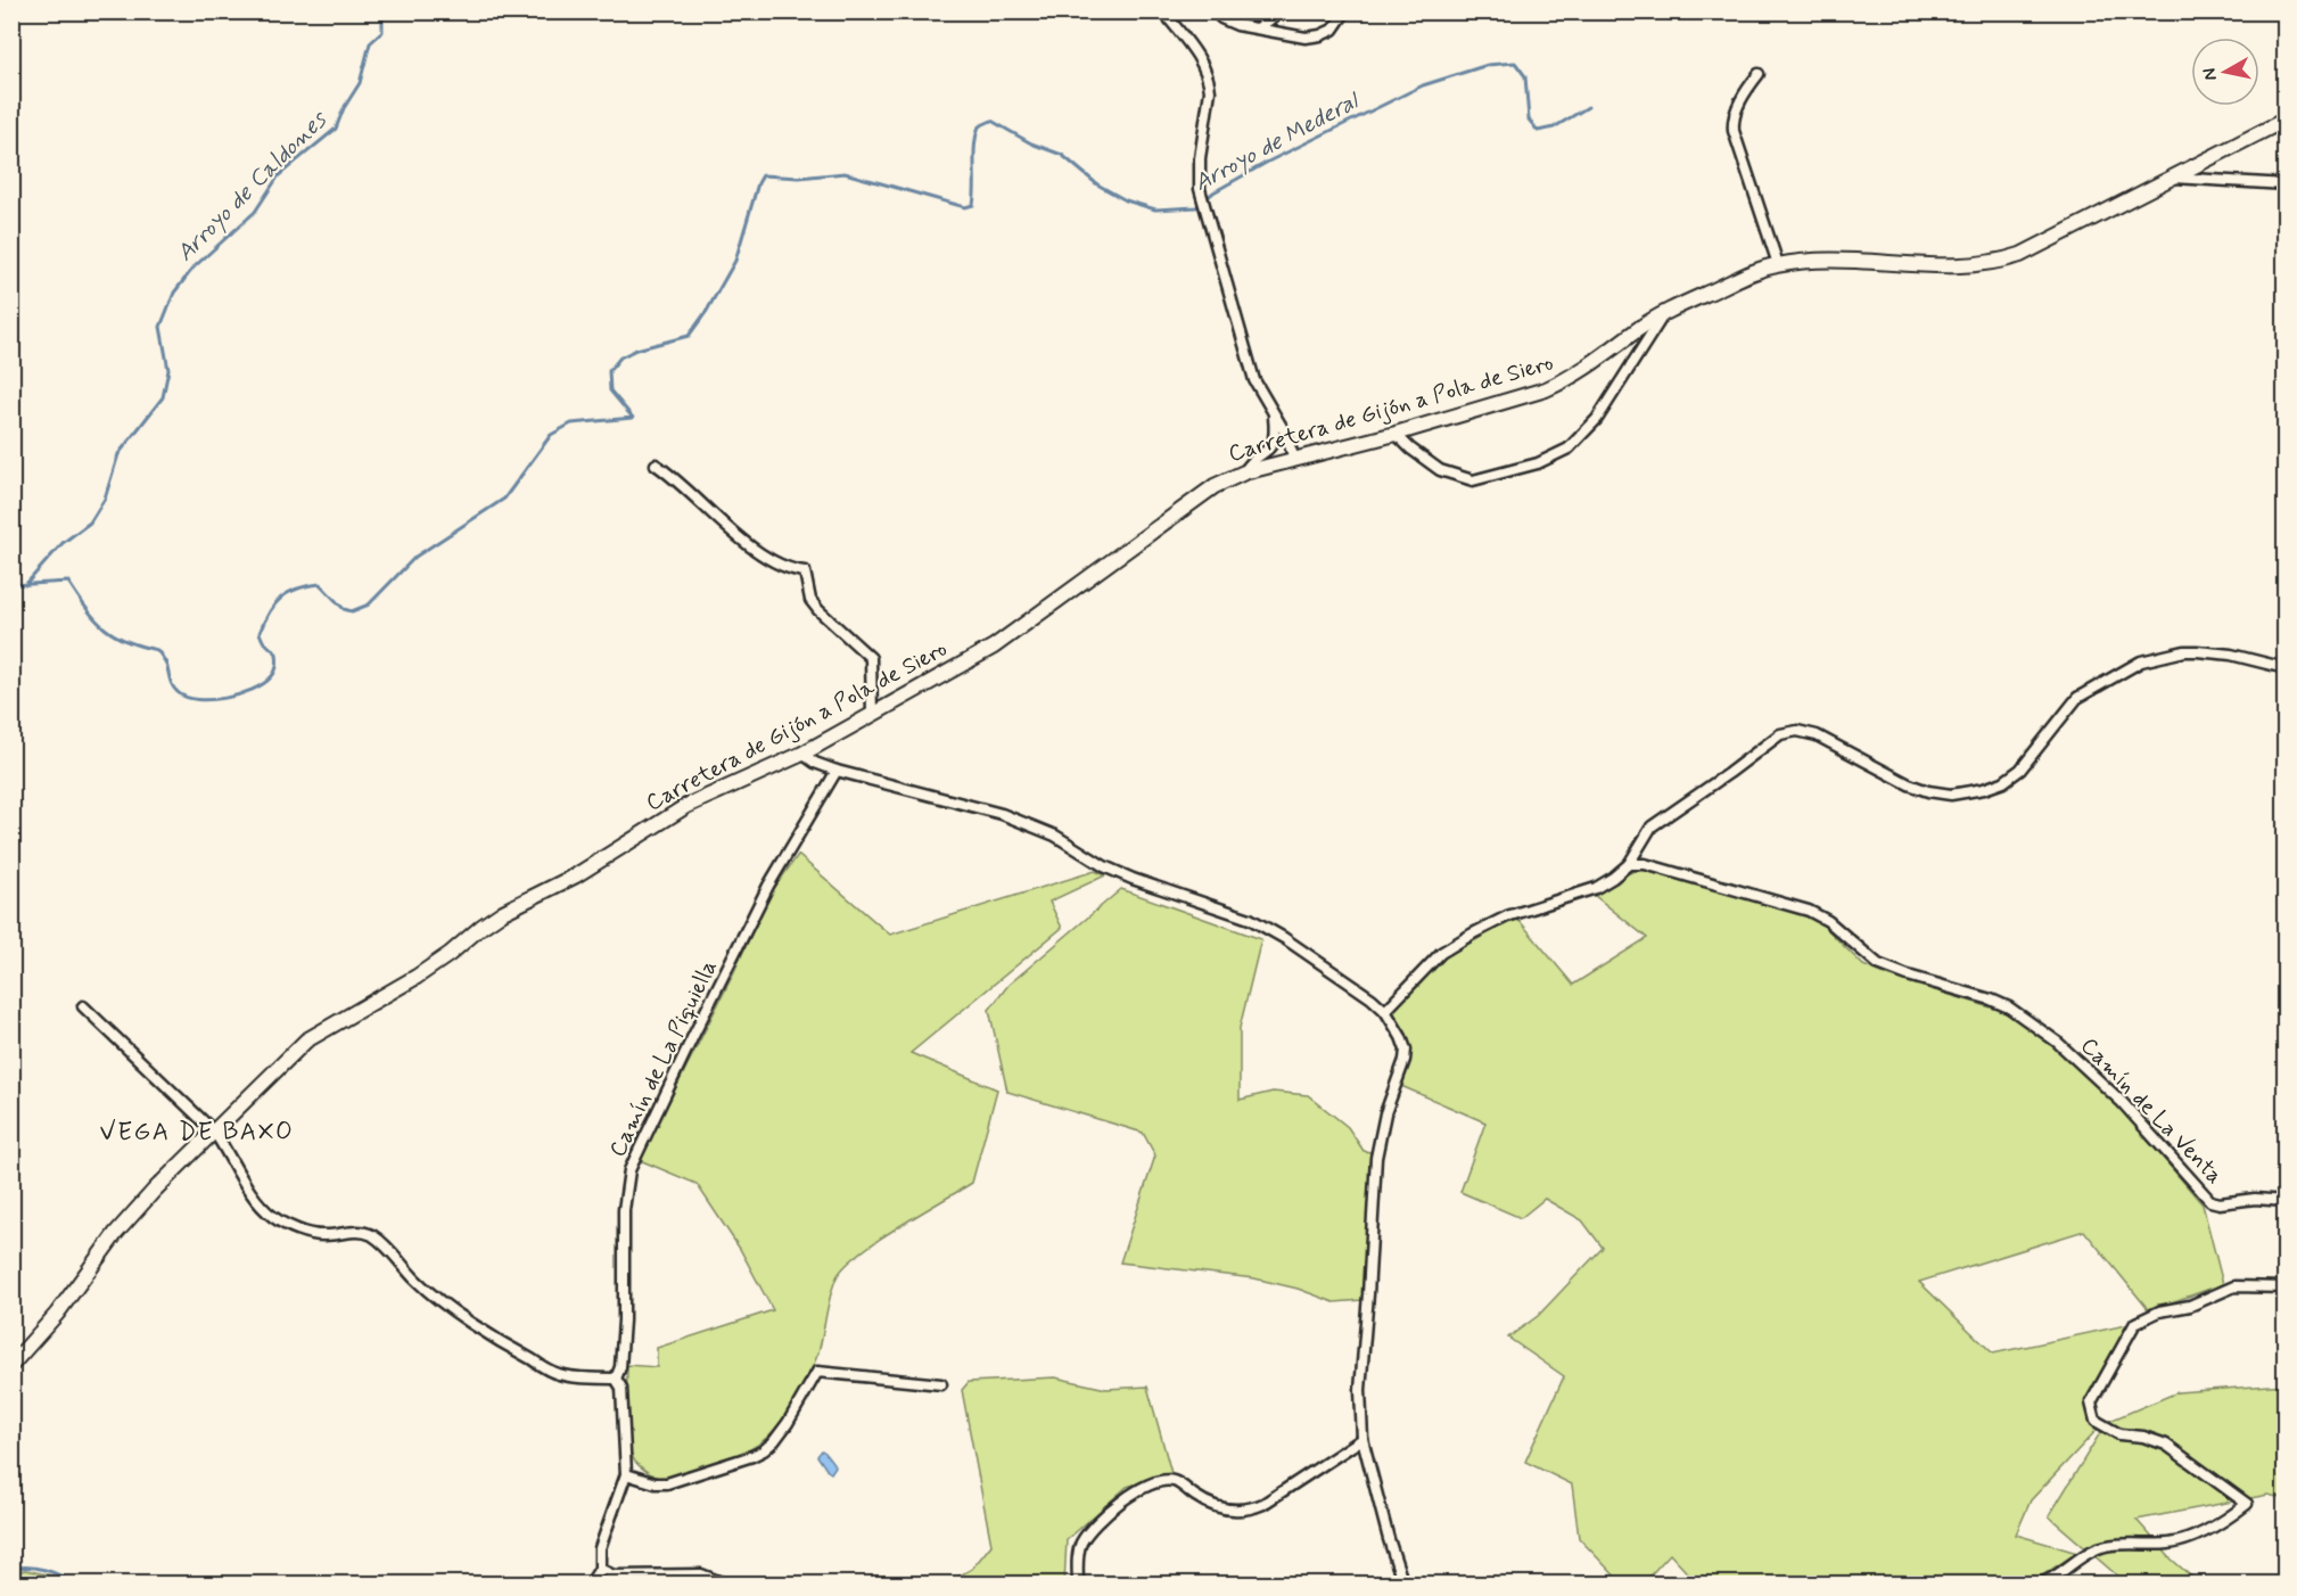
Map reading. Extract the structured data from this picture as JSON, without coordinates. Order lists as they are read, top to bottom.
{
  "streets": {
    "street": ["Carretera de Gijón a Pola de Siero", "Camín de La Piquiella", "Camín de La Venta"]
  },
  "districts": ["VEGA DE BAXO"],
  "water": ["Arroyo de Mederal", "Arroyo de Caldones"],
  "north": "left"
}
